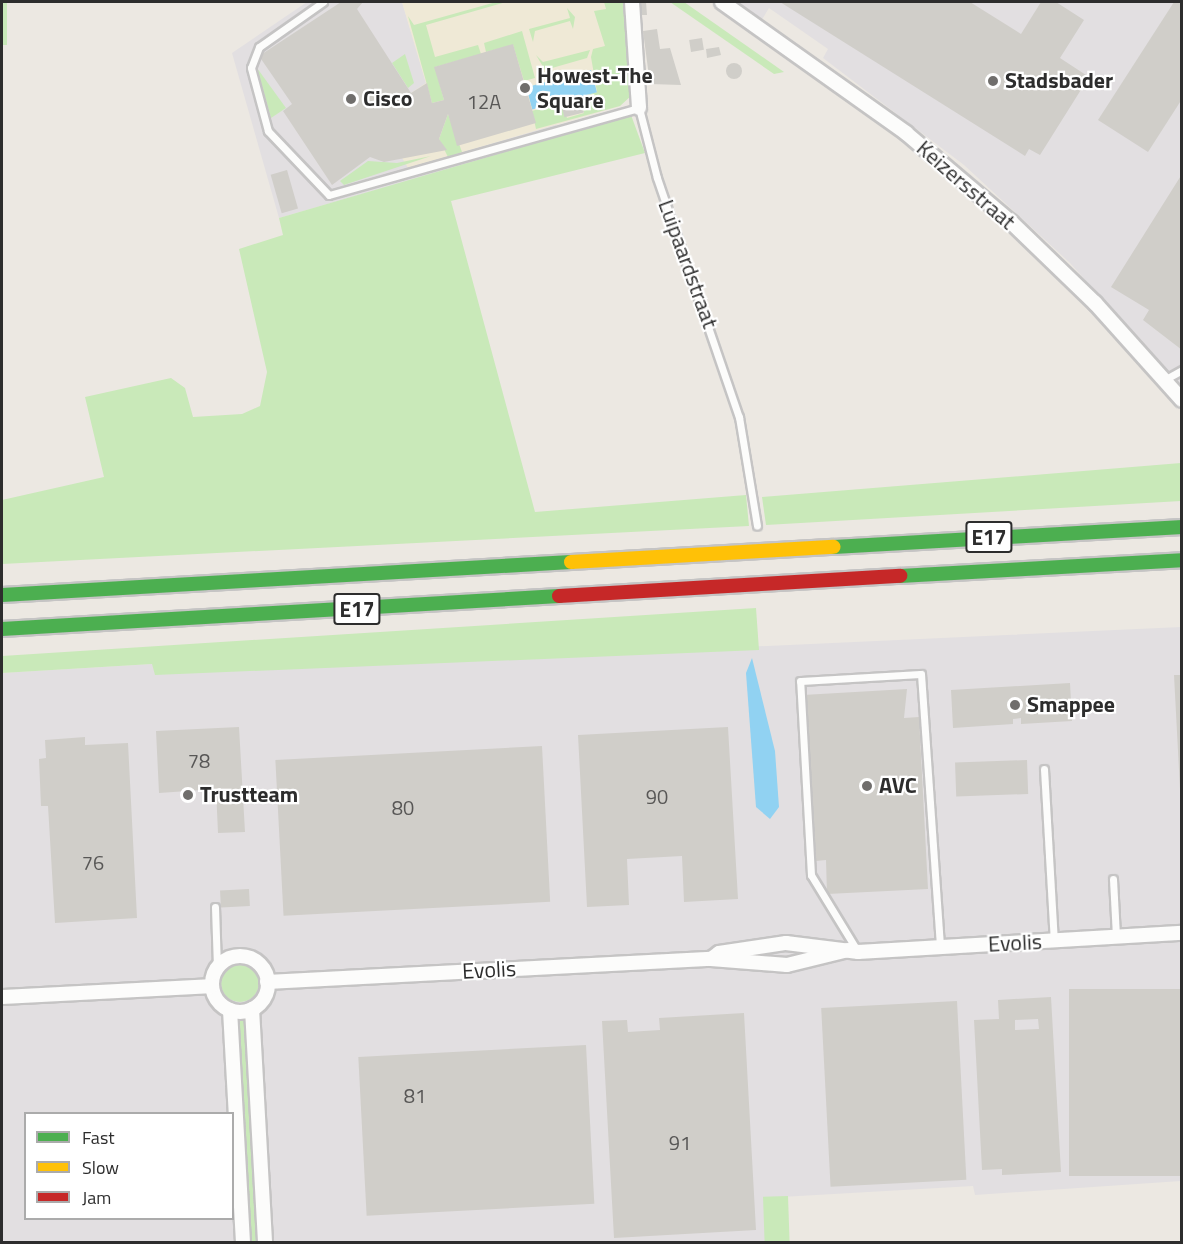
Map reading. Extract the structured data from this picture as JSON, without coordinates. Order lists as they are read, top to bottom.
{
  "streets": {
    "highway": ["E17"],
    "street": ["Keizersstraat", "Luipaardstraat", "Evolis"]
  },
  "places": [
    "Stadsbader",
    "Howest-The Square",
    "Cisco",
    "Smappee",
    "AVC",
    "Trustteam"
  ],
  "house_numbers": [
    "12A",
    "78",
    "90",
    "80",
    "76",
    "81",
    "91"
  ],
  "legend": ["Fast", "Slow", "Jam"]
}
